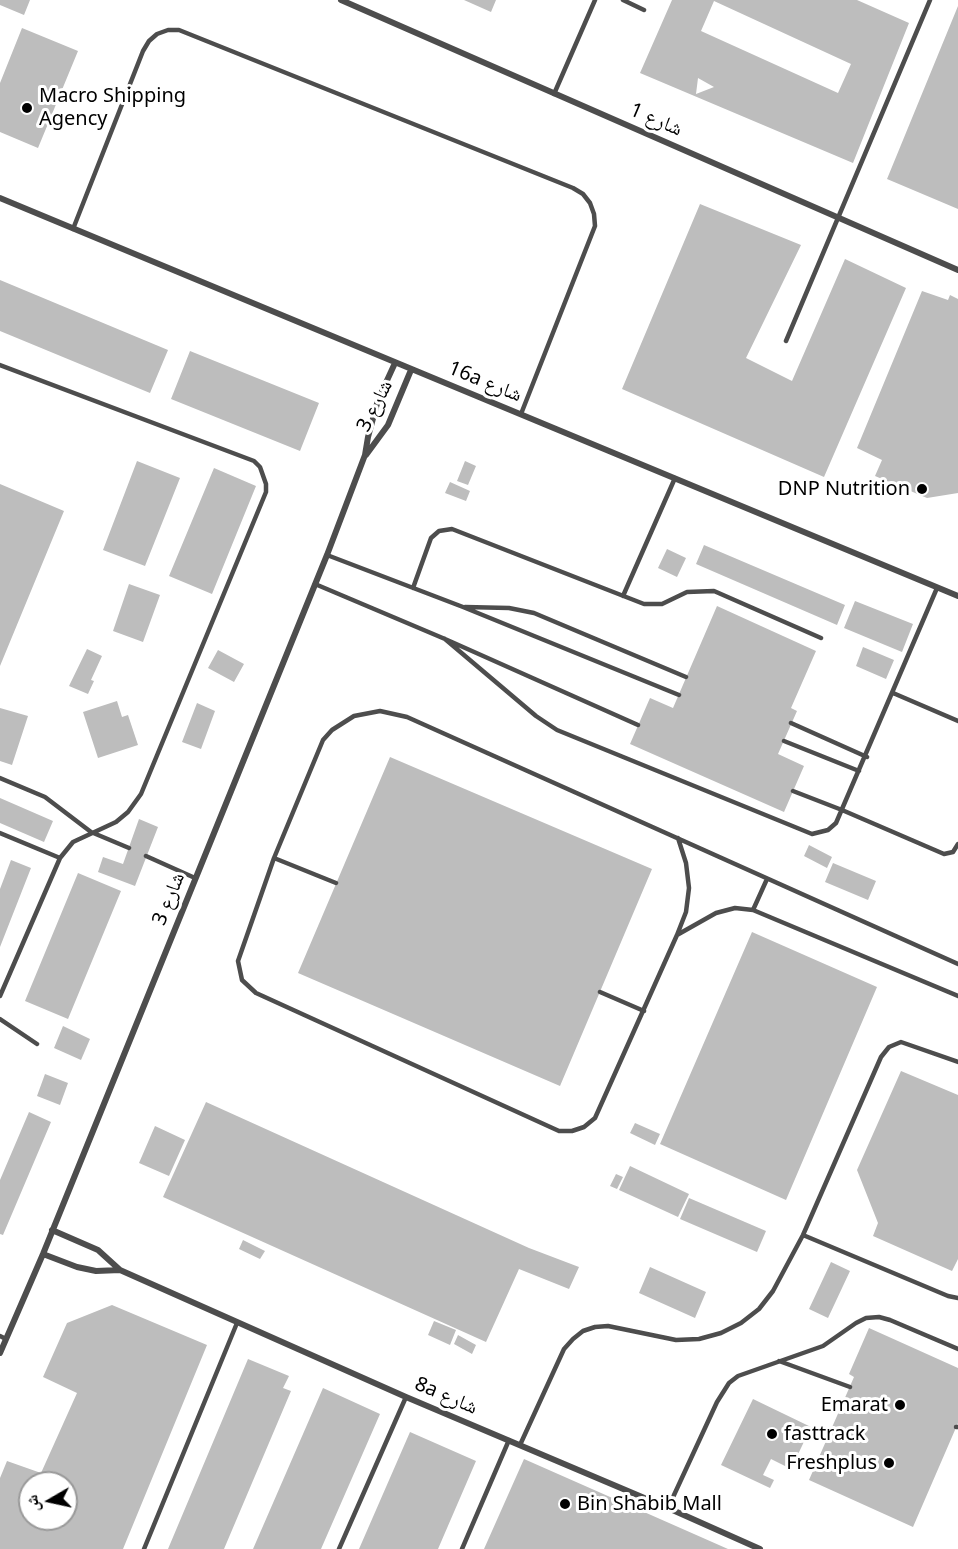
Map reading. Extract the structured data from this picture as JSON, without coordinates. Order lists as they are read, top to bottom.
{
  "streets": {
    "street": [
      "شارع 1",
      "16a شارع",
      "شارع 3",
      "8a شارع"
    ]
  },
  "crossings": [
    ["16a شارع", "شارع 3"],
    ["شارع 3", "8a شارع"]
  ],
  "places": [
    "Macro Shipping Agency",
    "DNP Nutrition",
    "Emarat",
    "fasttrack",
    "Freshplus",
    "Bin Shabib Mall"
  ],
  "north": "left"
}
